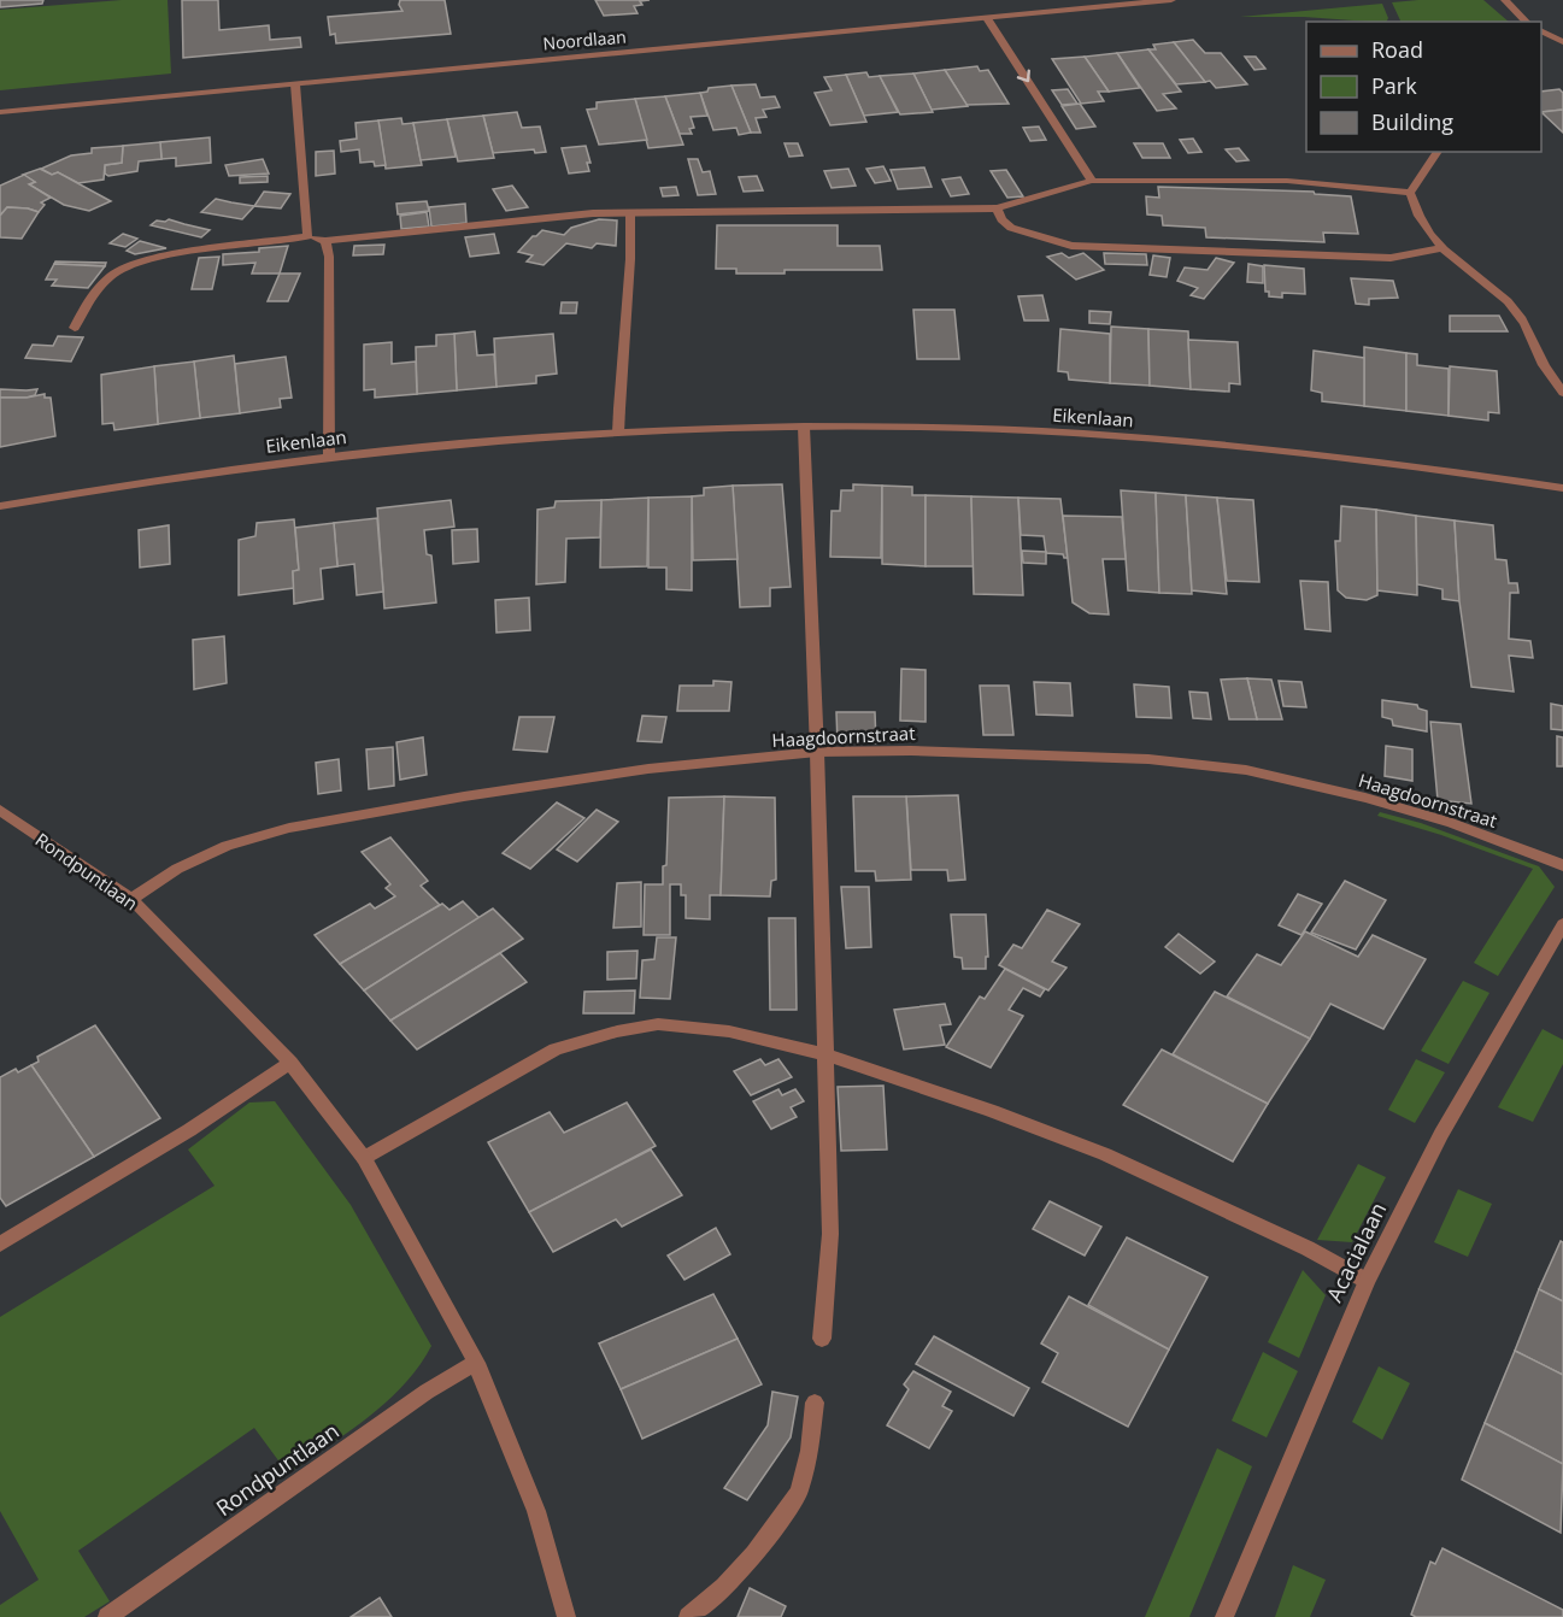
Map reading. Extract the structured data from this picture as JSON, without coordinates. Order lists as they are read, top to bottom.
{
  "streets": {
    "street": [
      "Noordlaan",
      "Eikenlaan",
      "Haagdoornstraat",
      "Rondpuntlaan",
      "Acacialaan"
    ]
  },
  "crossings": [
    ["Haagdoornstraat", "Rondpuntlaan"]
  ],
  "legend": ["Road", "Park", "Building"]
}
